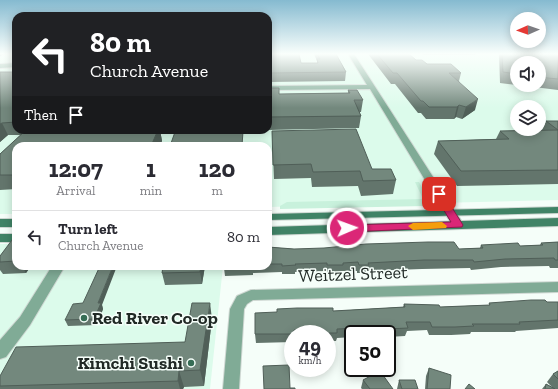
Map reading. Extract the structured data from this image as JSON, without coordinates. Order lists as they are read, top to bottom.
{
  "streets": {
    "street": ["Weitzel Street"]
  },
  "places": ["Red River Co-op", "Kimchi Sushi"],
  "north": "left",
  "page": {
    "turn": ["80 m", "Church Avenue"],
    "then": "Then",
    "eta": [
      "12:07",
      "Arrival",
      "1",
      "min",
      "120",
      "m"
    ],
    "list": [
      {
        "name": "Turn left",
        "note": "Church Avenue",
        "value": "80 m"
      }
    ],
    "speed": "49 km/h",
    "limit": "50"
  }
}
